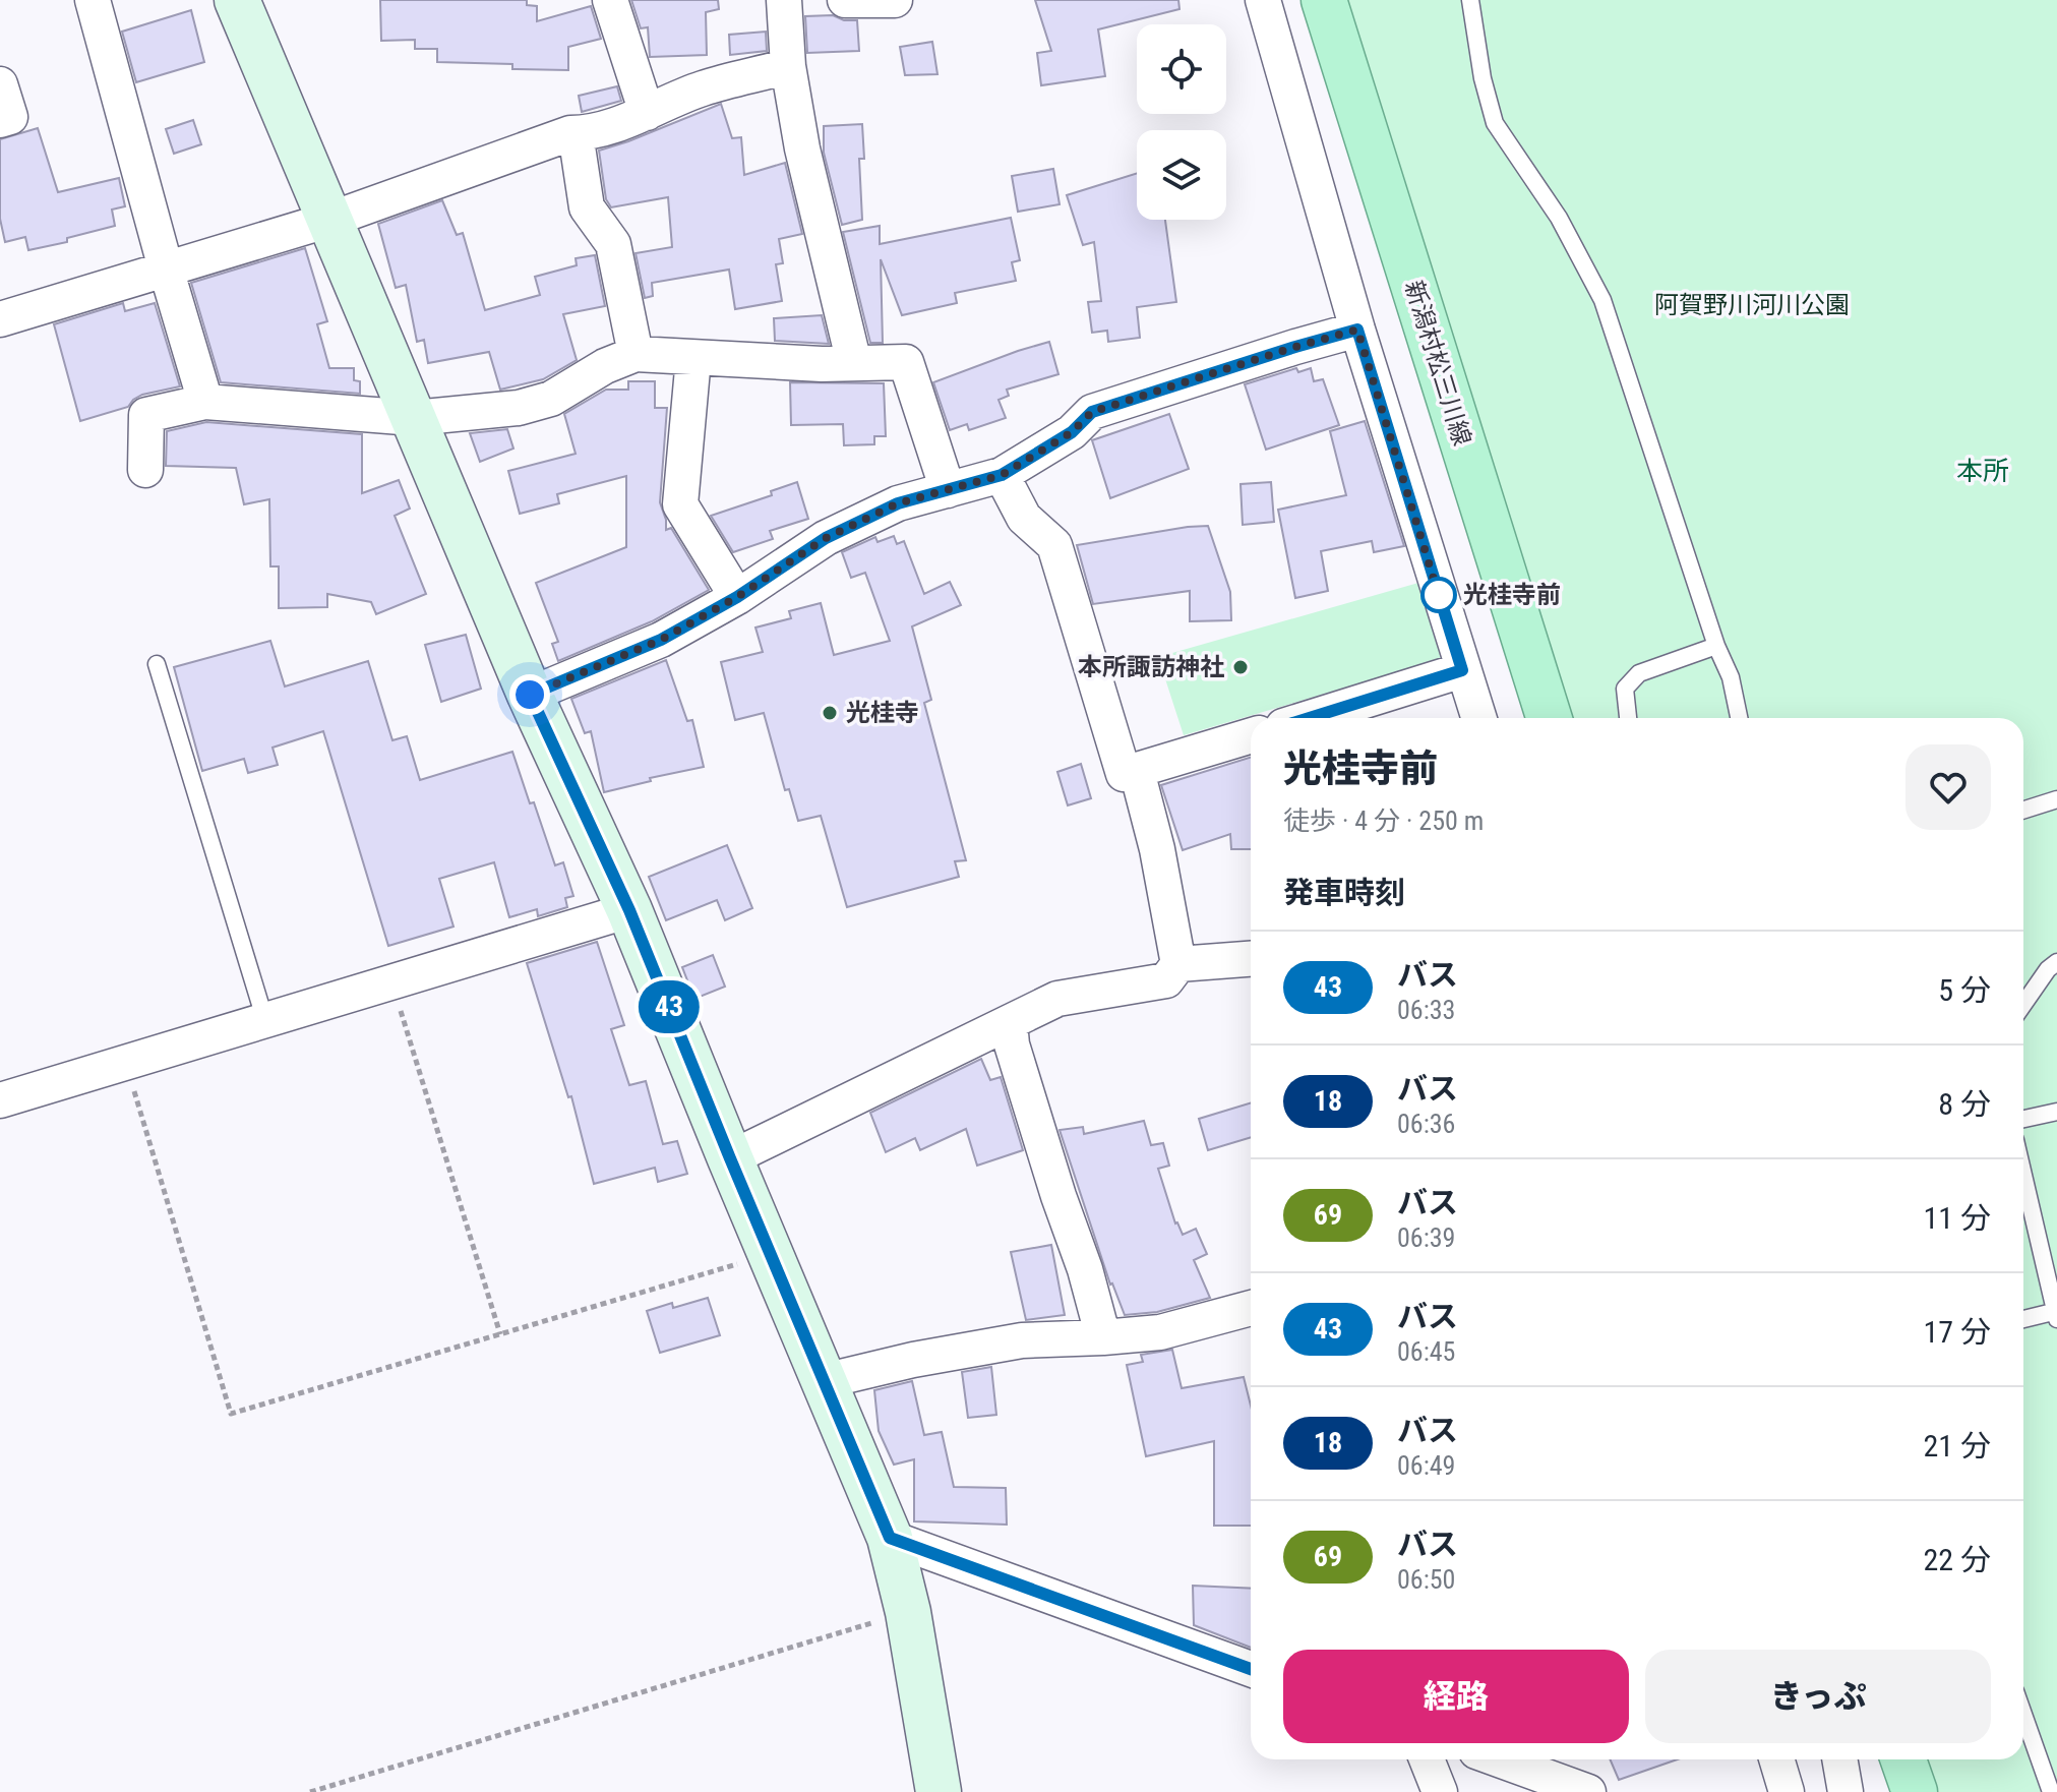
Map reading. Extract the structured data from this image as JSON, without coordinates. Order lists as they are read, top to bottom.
{
  "streets": {
    "main road": ["新潟村松三川線"]
  },
  "districts": ["本所"],
  "parks": ["阿賀野川河川公園"],
  "places": ["光桂寺前", "本所諏訪神社", "光桂寺"],
  "lines": ["bus line 43"],
  "page": {
    "on_map": "43",
    "heading": [
      ["光桂寺前", "徒歩 · 4 分 · 250 m"],
      "発車時刻"
    ],
    "list": [
      {
        "mark": "43",
        "name": "バス",
        "note": "06:33",
        "value": "5 分"
      },
      {
        "mark": "18",
        "name": "バス",
        "note": "06:36",
        "value": "8 分"
      },
      {
        "mark": "69",
        "name": "バス",
        "note": "06:39",
        "value": "11 分"
      },
      {
        "mark": "43",
        "name": "バス",
        "note": "06:45",
        "value": "17 分"
      },
      {
        "mark": "18",
        "name": "バス",
        "note": "06:49",
        "value": "21 分"
      },
      {
        "mark": "69",
        "name": "バス",
        "note": "06:50",
        "value": "22 分"
      }
    ],
    "buttons": ["経路", "きっぷ"]
  }
}
